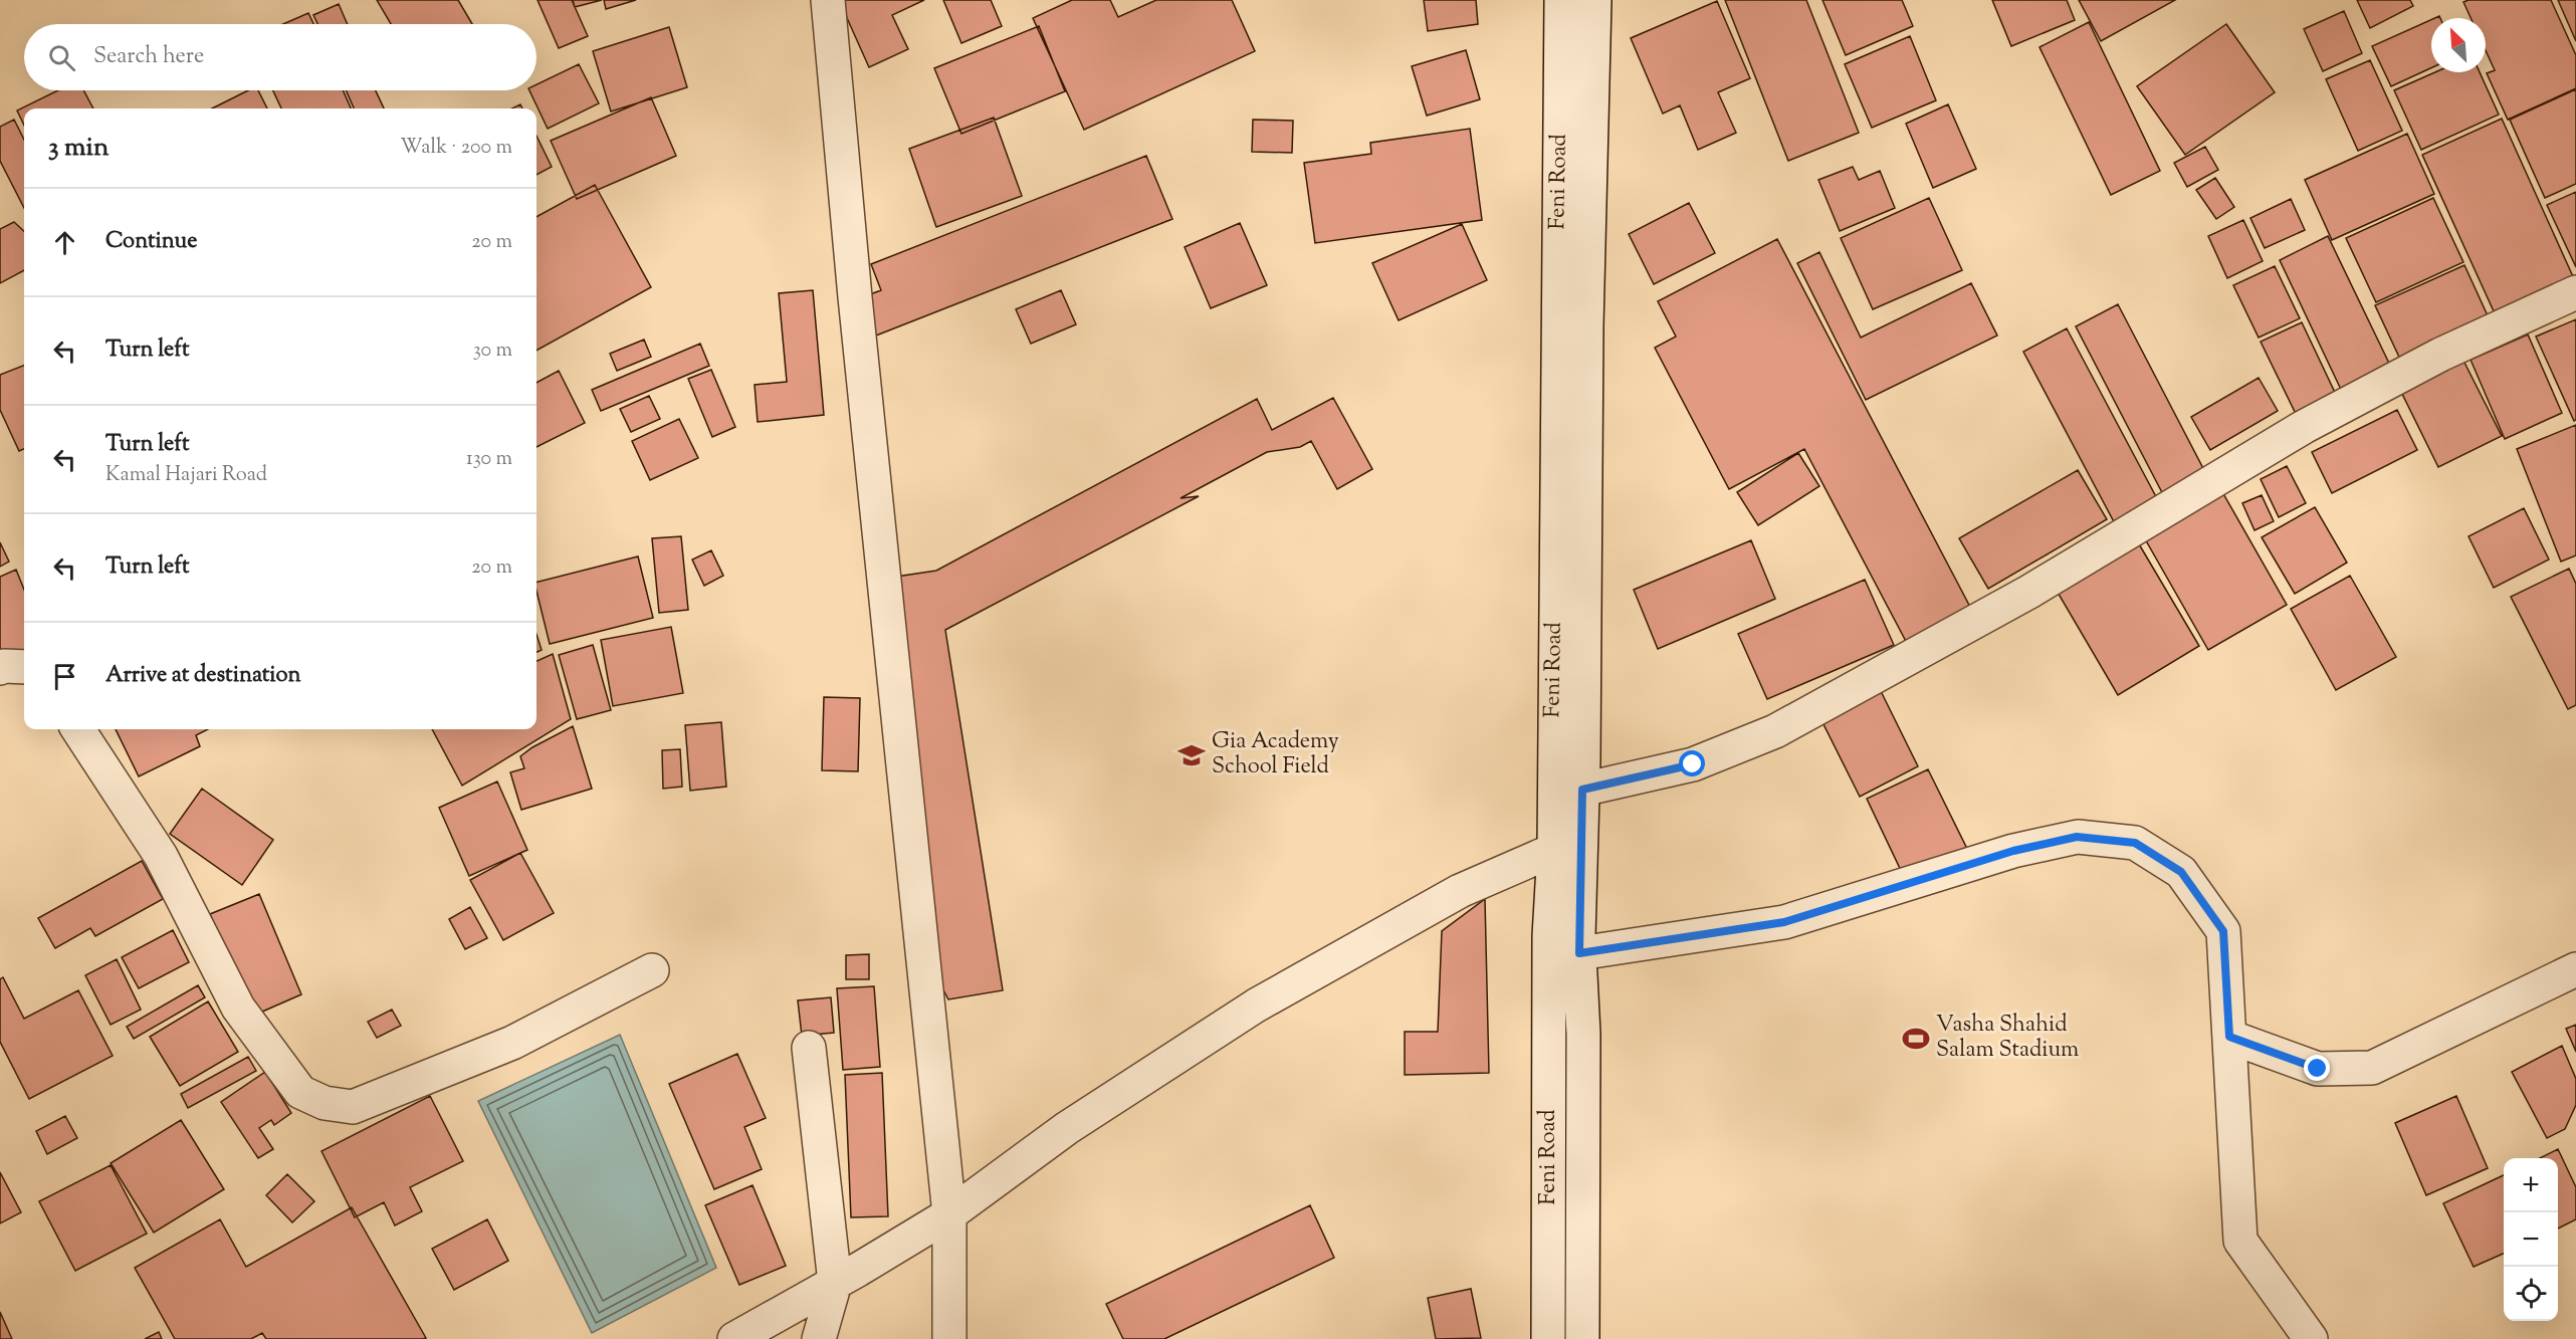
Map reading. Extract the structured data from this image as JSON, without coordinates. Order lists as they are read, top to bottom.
{
  "streets": {
    "street": ["Feni Road"]
  },
  "places": {
    "school or university": ["Gia Academy School Field"],
    "sports": ["Vasha Shahid Salam Stadium"]
  },
  "north": "top left",
  "page": {
    "search": "Search here",
    "heading": ["3 min", "Walk · 200 m"],
    "list": [
      ["Continue", "20 m"],
      ["Turn left", "30 m"],
      ["Turn left", "Kamal Hajari Road", "130 m"],
      ["Turn left", "20 m"],
      "Arrive at destination"
    ],
    "map_buttons": ["+", "−"]
  }
}
